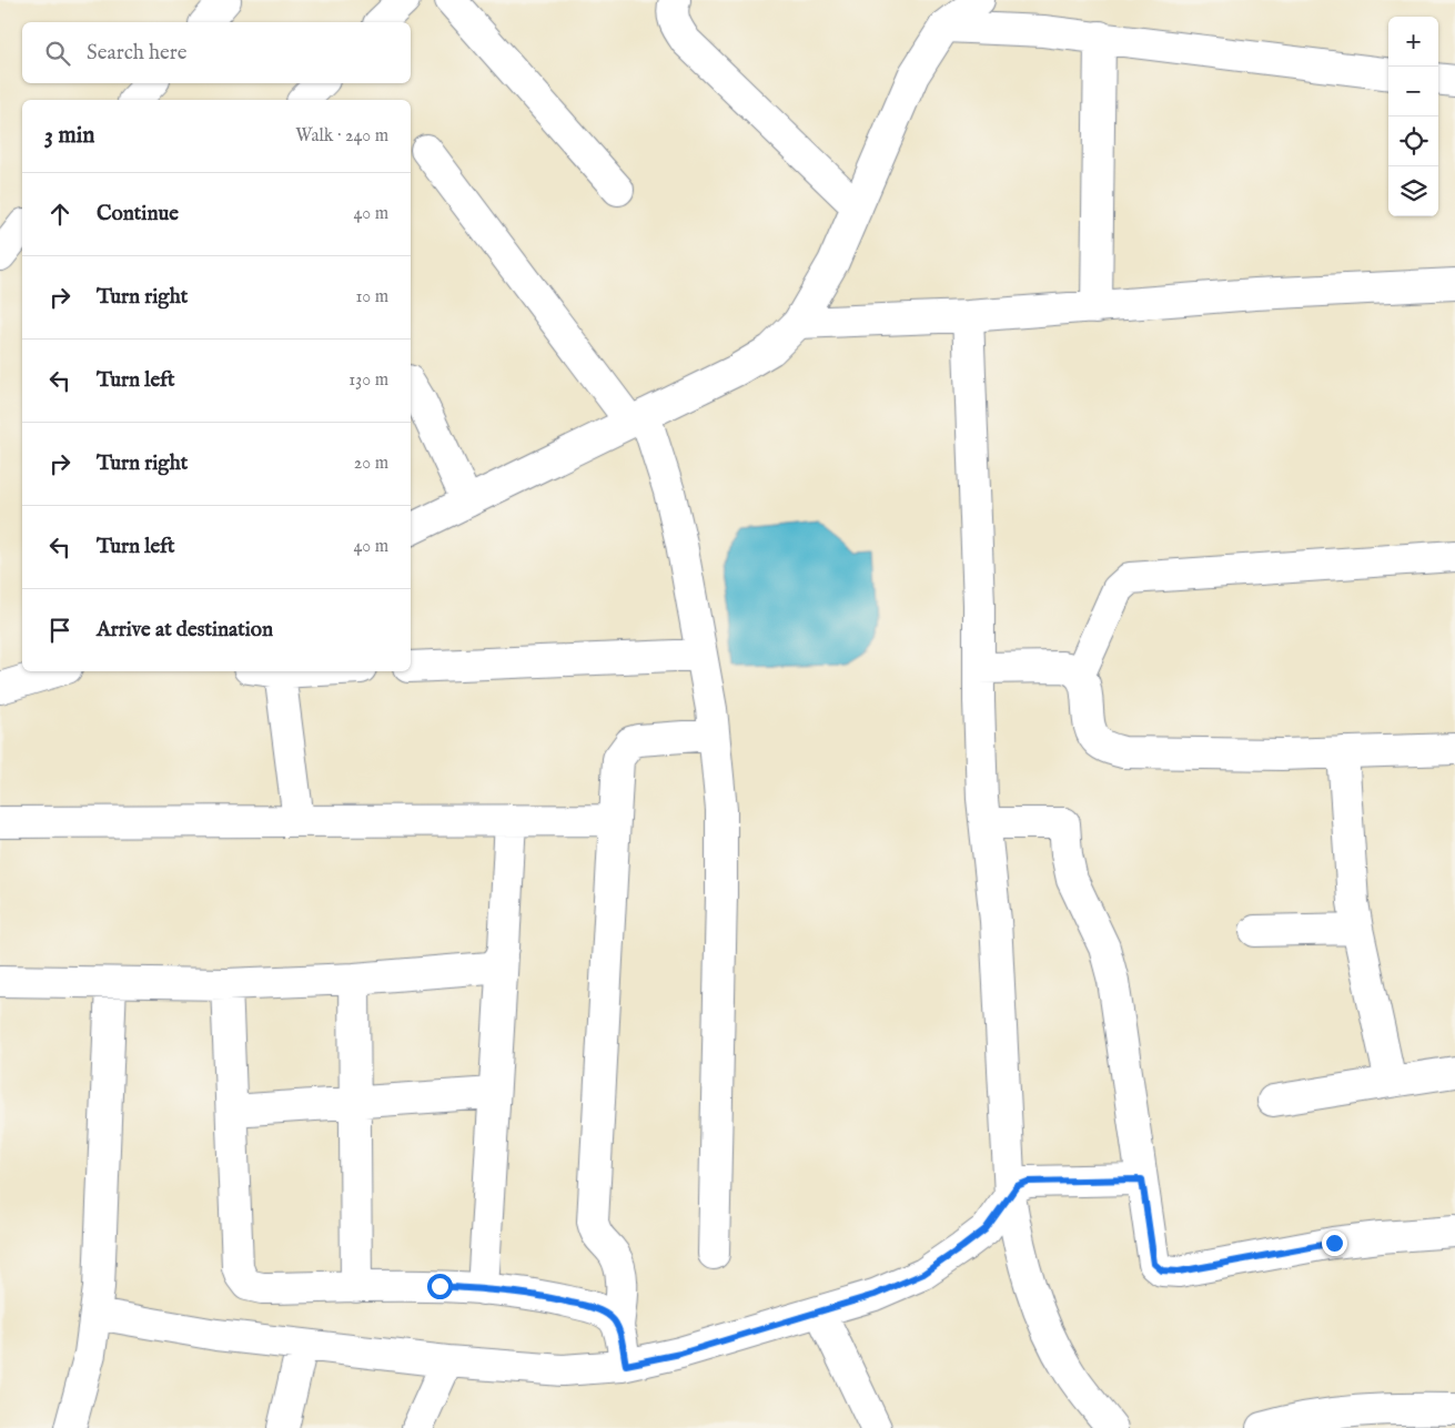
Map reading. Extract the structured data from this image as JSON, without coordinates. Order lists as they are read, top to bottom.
{
  "page": {
    "map_buttons": ["+", "−"],
    "search": "Search here",
    "heading": ["3 min", "Walk · 240 m"],
    "list": [
      ["Continue", "40 m"],
      ["Turn right", "10 m"],
      ["Turn left", "130 m"],
      ["Turn right", "20 m"],
      ["Turn left", "40 m"],
      "Arrive at destination"
    ]
  }
}
